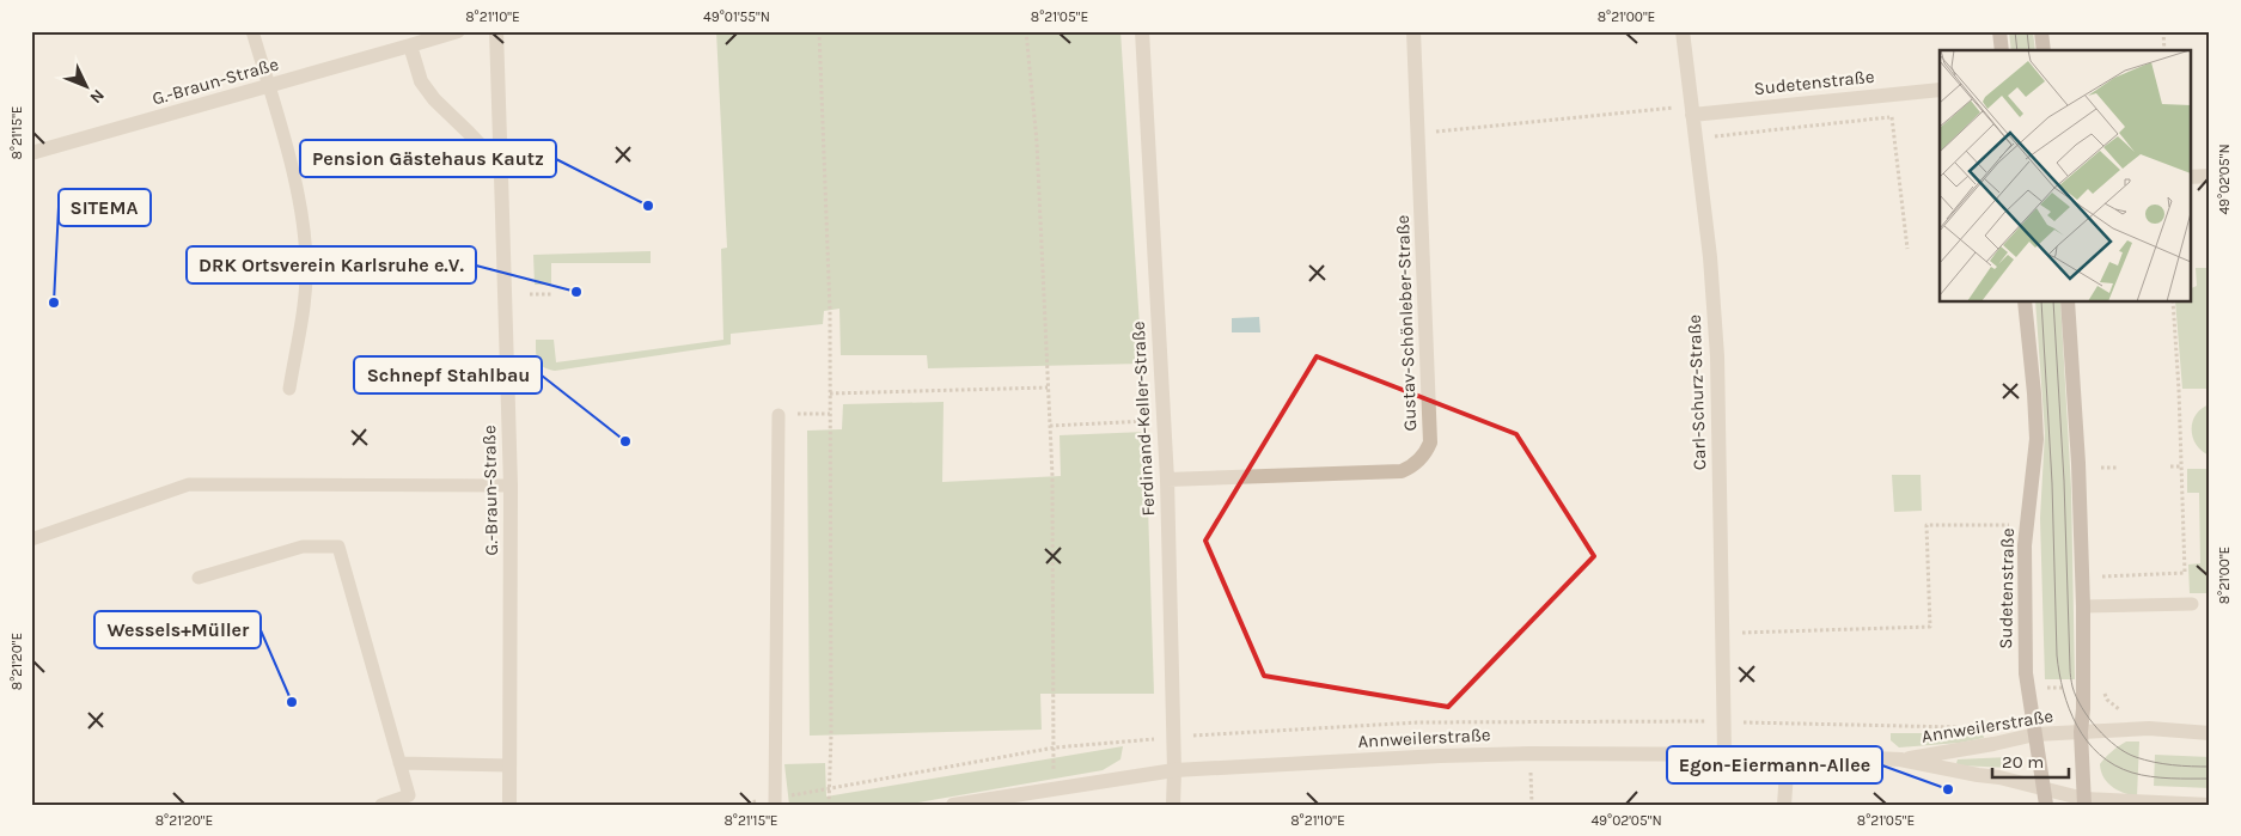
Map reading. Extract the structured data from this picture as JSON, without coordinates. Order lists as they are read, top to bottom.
{
  "streets": {
    "main road": ["Sudetenstraße"],
    "street": [
      "G.-Braun-Straße",
      "Gustav-Schönleber-Straße",
      "Carl-Schurz-Straße",
      "Ferdinand-Keller-Straße",
      "Annweilerstraße"
    ]
  },
  "crossings": [
    ["Sudetenstraße", "Carl-Schurz-Straße"],
    ["Sudetenstraße", "Annweilerstraße"],
    ["Gustav-Schönleber-Straße", "Ferdinand-Keller-Straße"],
    ["Carl-Schurz-Straße", "Annweilerstraße"],
    ["Ferdinand-Keller-Straße", "Annweilerstraße"]
  ],
  "places": [
    "Pension Gästehaus Kautz",
    "DRK Ortsverein Karlsruhe e.V.",
    "SITEMA",
    "Schnepf Stahlbau",
    "Wessels+Müller",
    "Egon-Eiermann-Allee"
  ],
  "scale_bar": "20 m",
  "north": "bottom right",
  "coordinates": [
    "8°21'10\"E",
    "49°01'55\"N",
    "8°21'05\"E",
    "8°21'00\"E",
    "8°21'15\"E",
    "49°02'05\"N",
    "8°21'20\"E"
  ]
}
